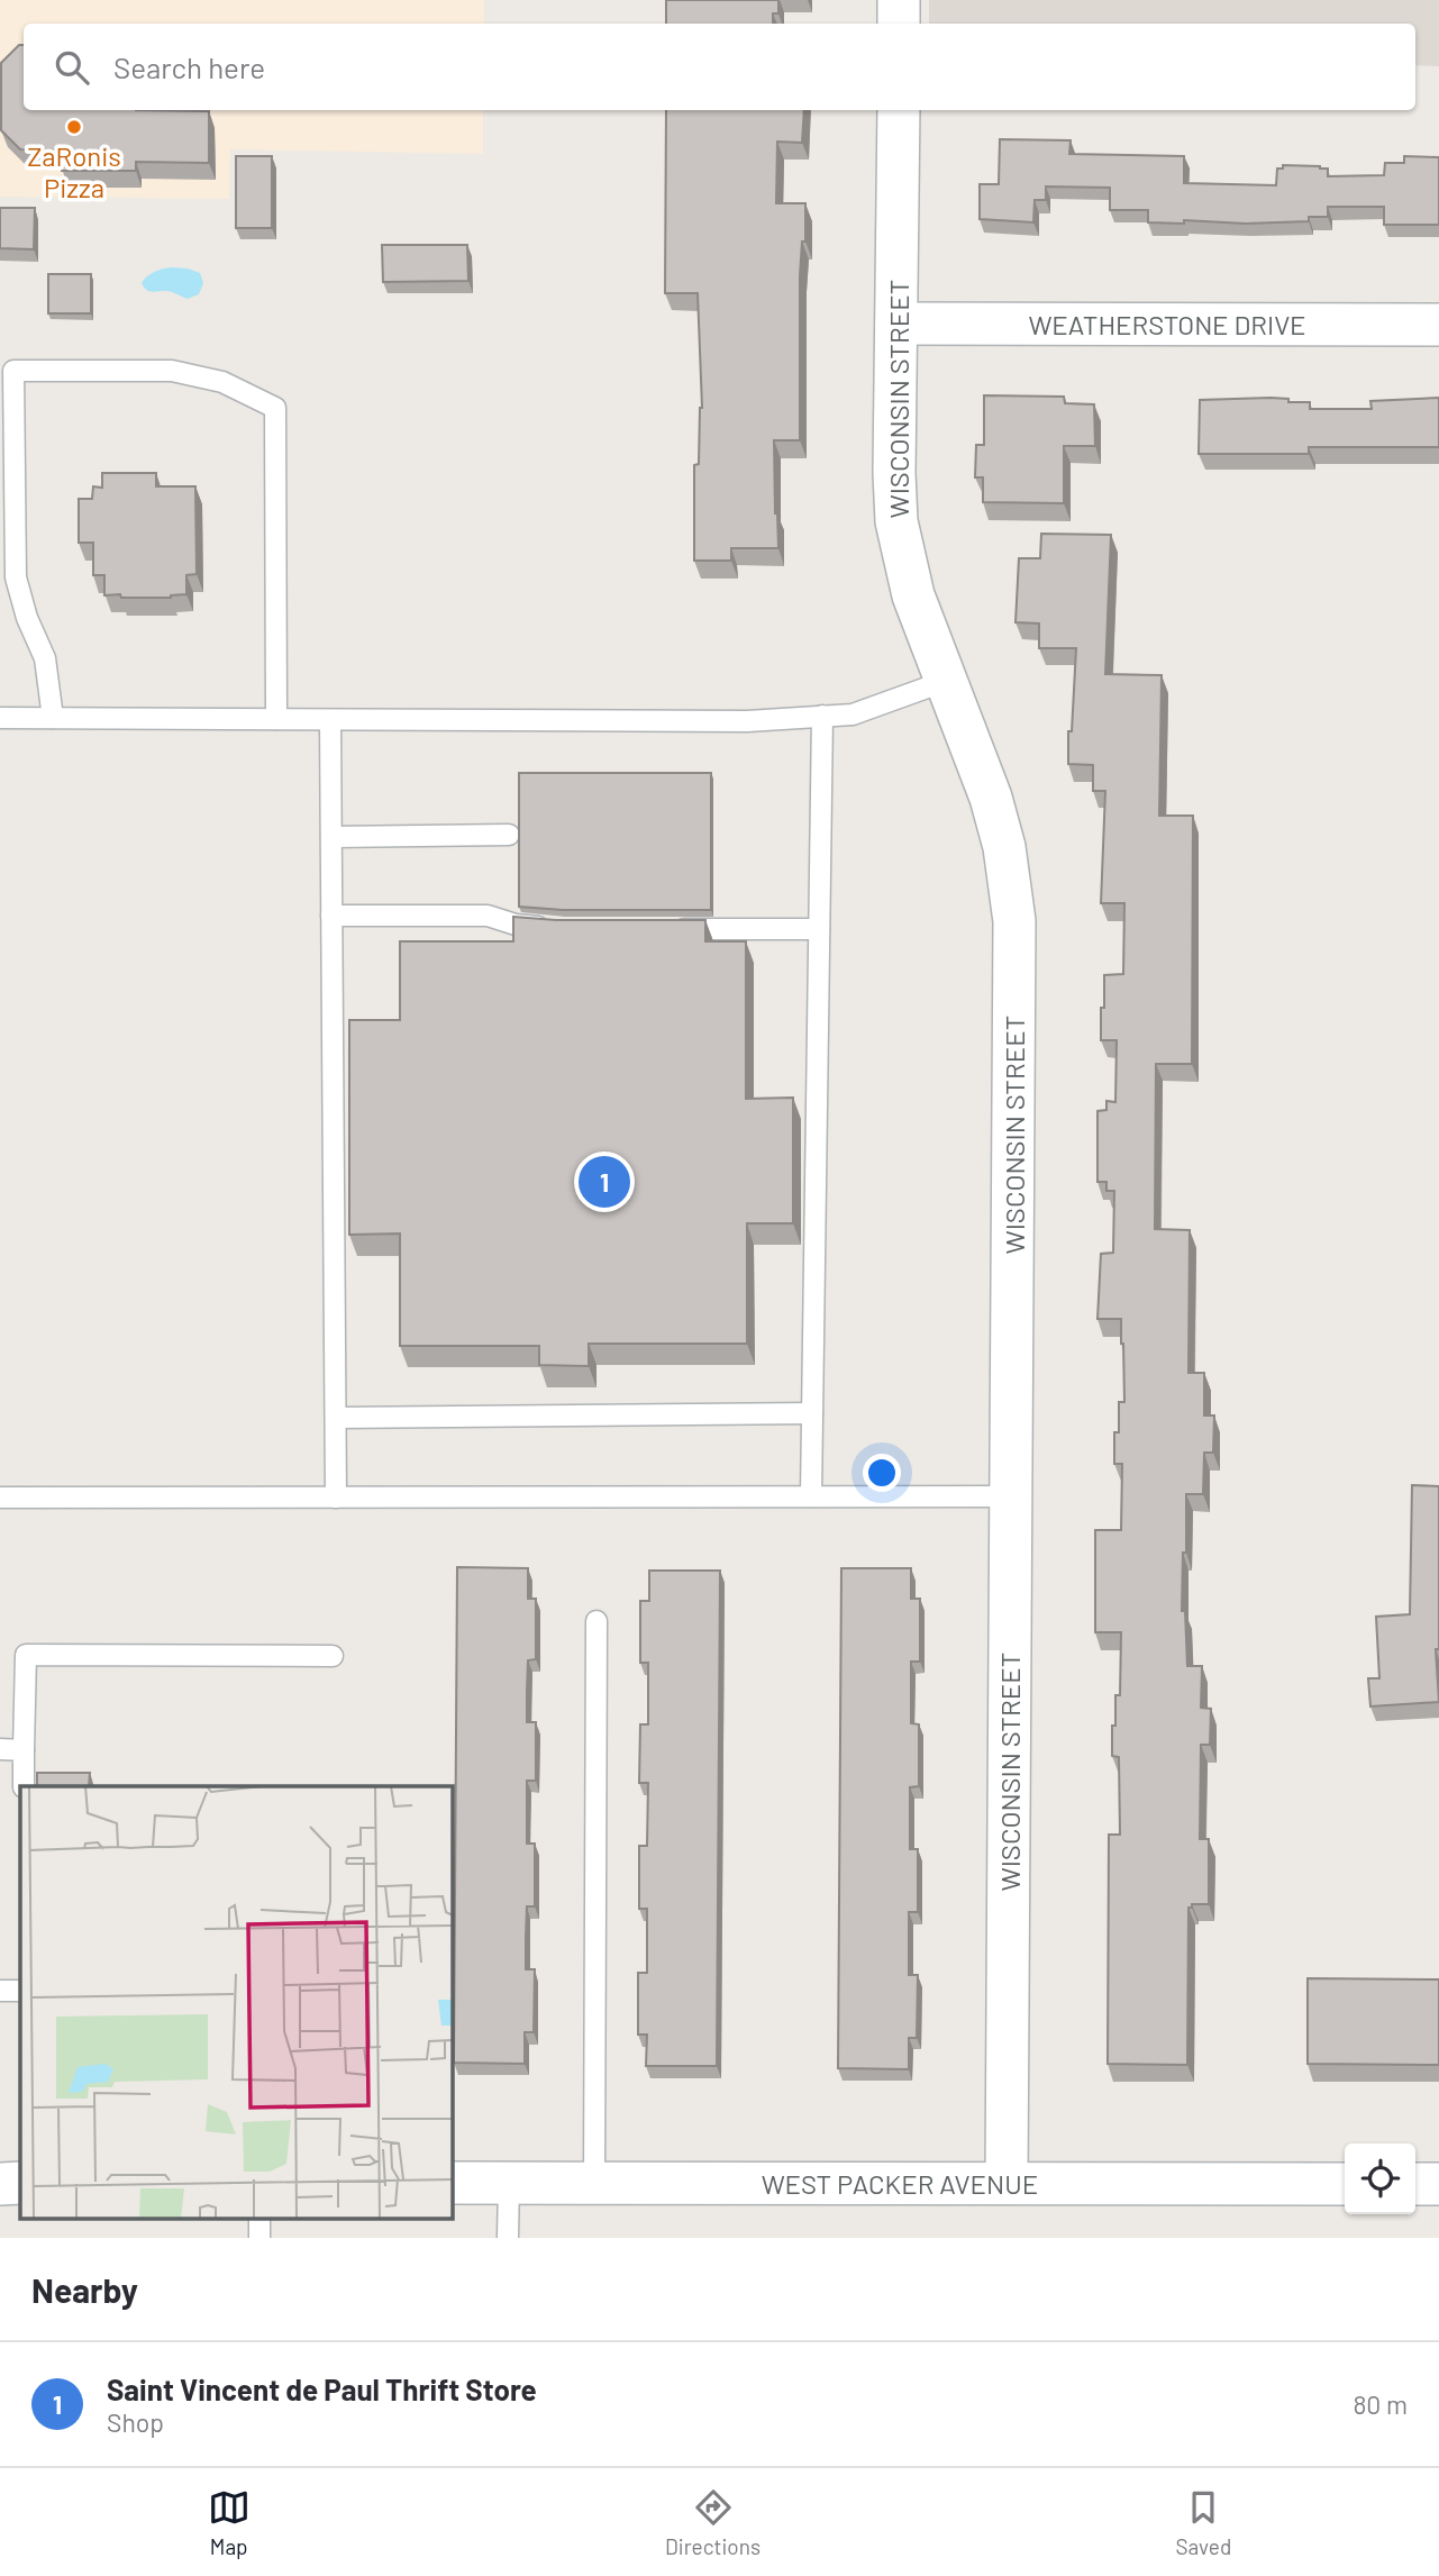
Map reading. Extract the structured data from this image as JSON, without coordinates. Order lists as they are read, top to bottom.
{
  "streets": {
    "street": ["WEATHERSTONE DRIVE", "WISCONSIN STREET", "WEST PACKER AVENUE"]
  },
  "crossings": [
    ["WEATHERSTONE DRIVE", "WISCONSIN STREET"],
    ["WISCONSIN STREET", "WEST PACKER AVENUE"]
  ],
  "places": ["ZaRonis Pizza"],
  "page": {
    "search": "Search here",
    "pins": "1",
    "heading": "Nearby",
    "list": [
      {
        "mark": "1",
        "name": "Saint Vincent de Paul Thrift Store",
        "note": "Shop",
        "value": "80 m"
      }
    ],
    "nav": ["Map", "Directions", "Saved"]
  }
}
